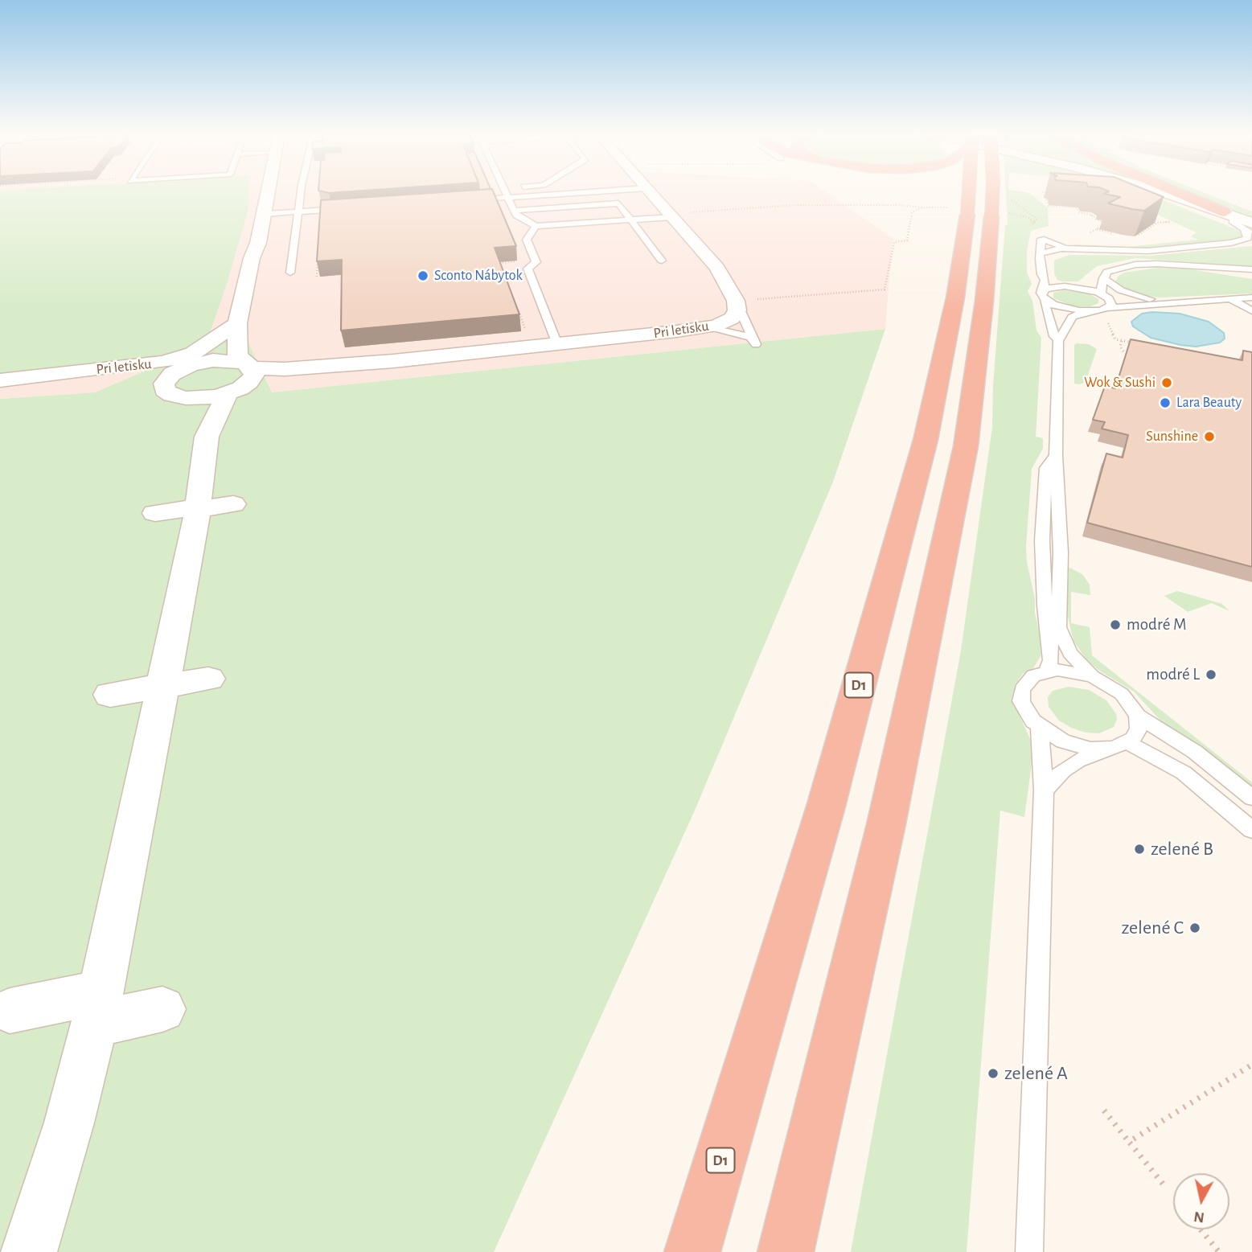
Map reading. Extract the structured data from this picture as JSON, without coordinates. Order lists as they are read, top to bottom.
{
  "streets": {
    "highway": ["D1"],
    "street": ["Pri letisku"]
  },
  "places": [
    "Sconto Nábytok",
    "Wok & Sushi",
    "Lara Beauty",
    "Sunshine",
    "modré M",
    "modré L",
    "zelené B",
    "zelené C",
    "zelené A"
  ],
  "north": "bottom"
}
